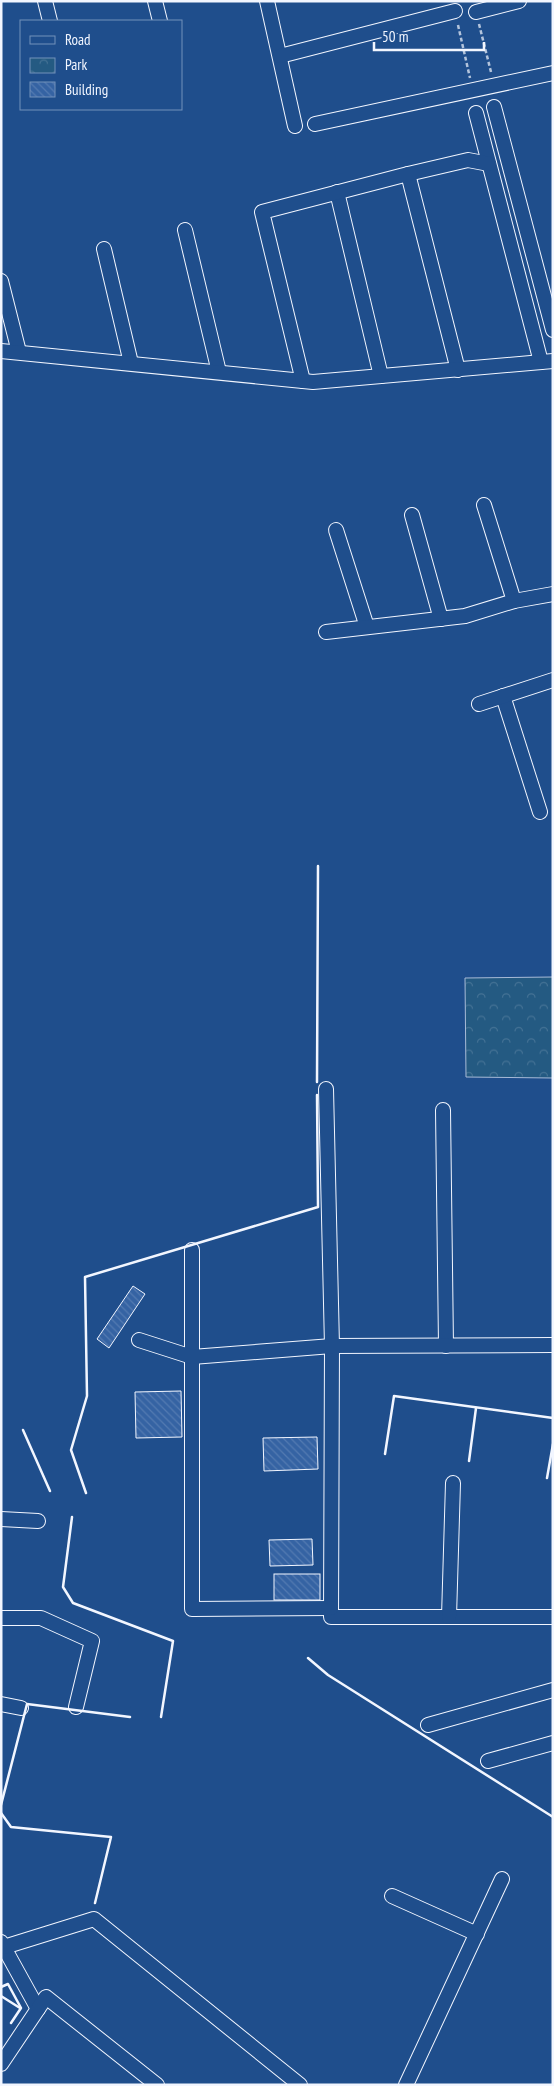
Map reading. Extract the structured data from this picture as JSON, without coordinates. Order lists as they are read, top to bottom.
{
  "legend": ["Road", "Park", "Building"],
  "scale_bar": "50 m"
}
